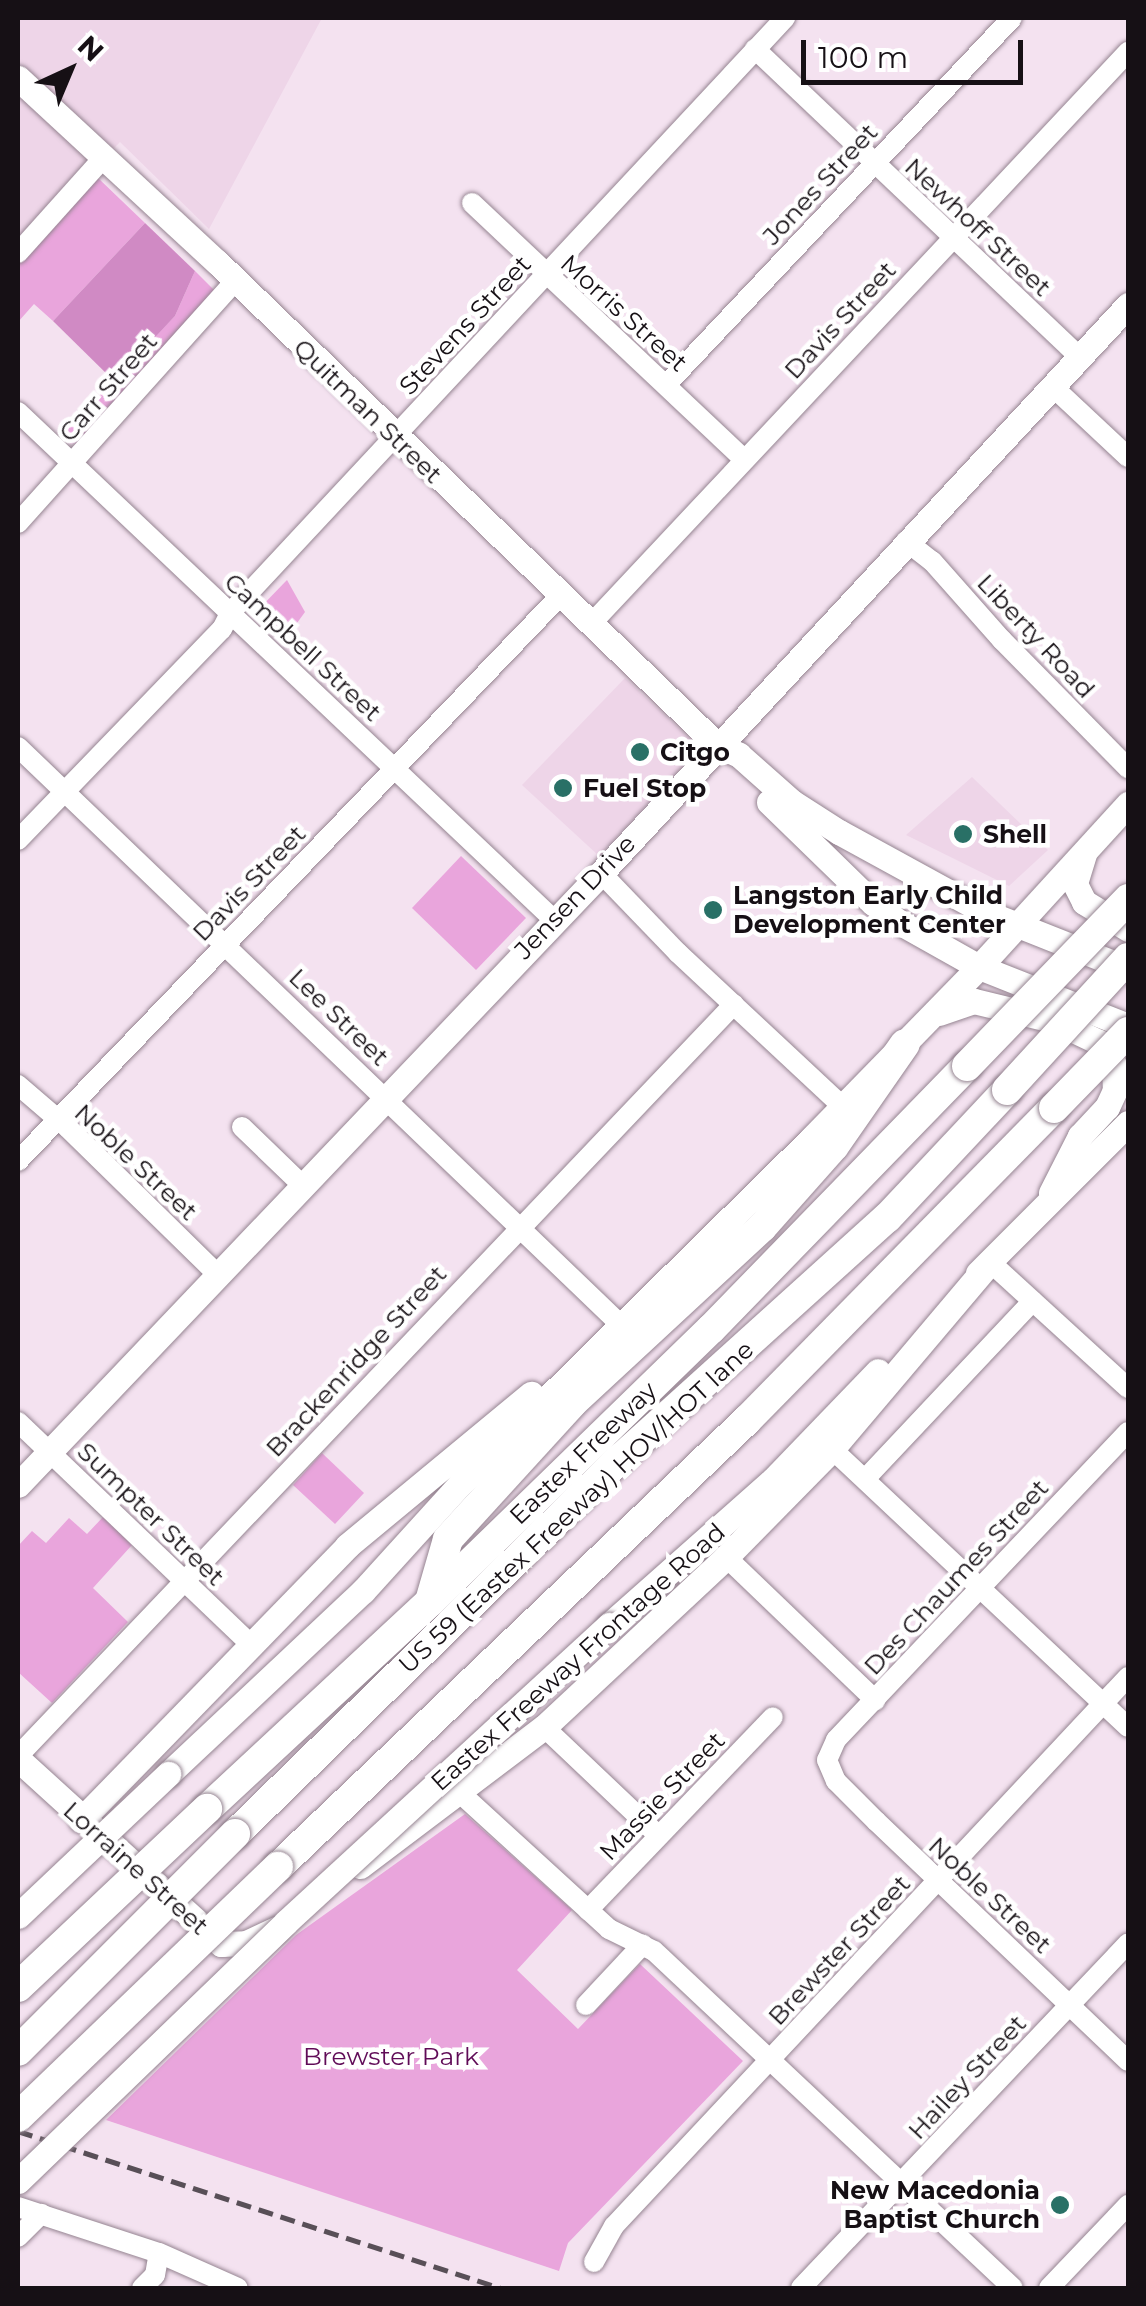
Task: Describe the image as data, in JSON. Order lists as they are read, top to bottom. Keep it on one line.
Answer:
{"streets":{"highway":["Eastex Freeway","US 59 (Eastex Freeway) HOV/HOT lane"],"main road":["Quitman Street","Jensen Drive","Eastex Freeway Frontage Road","Lorraine Street"],"street":["Jones Street","Newhoff Street","Morris Street","Davis Street","Stevens Street","Carr Street","Liberty Road","Campbell Street","Lee Street","Noble Street","Brackenridge Street","Sumpter Street","Des Chaumes Street","Massie Street","Brewster Street","Hailey Street"]},"crossings":[["Jones Street","Newhoff Street"],["Jones Street","Morris Street"],["Newhoff Street","Davis Street"],["Newhoff Street","Stevens Street"],["Newhoff Street","Jensen Drive"],["Morris Street","Davis Street"],["Morris Street","Stevens Street"],["Davis Street","Quitman Street"],["Davis Street","Campbell Street"],["Davis Street","Lee Street"],["Davis Street","Noble Street"],["Stevens Street","Quitman Street"],["Stevens Street","Campbell Street"],["Stevens Street","Lee Street"],["Carr Street","Quitman Street"],["Carr Street","Campbell Street"],["Quitman Street","Jensen Drive"],["Liberty Road","Jensen Drive"],["Campbell Street","Jensen Drive"],["Jensen Drive","Lee Street"],["Jensen Drive","Noble Street"],["Jensen Drive","Sumpter Street"],["Lee Street","Brackenridge Street"],["Noble Street","Des Chaumes Street"],["Noble Street","Brewster Street"],["Noble Street","Hailey Street"],["Brackenridge Street","Sumpter Street"],["Brackenridge Street","Lorraine Street"]],"parks":["Brewster Park"],"places":["Citgo","Fuel Stop","Shell","Langston Early Child Development Center","New Macedonia Baptist Church"],"scale_bar":"100 m","north":"top right"}
